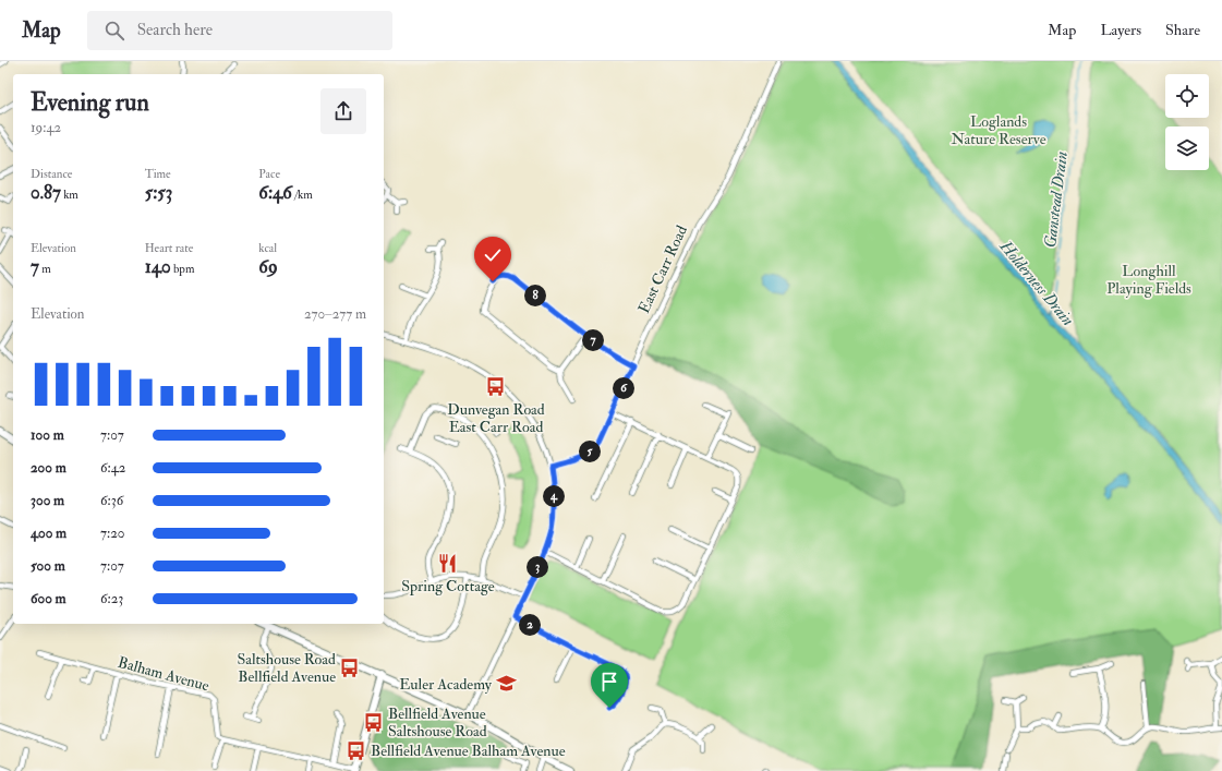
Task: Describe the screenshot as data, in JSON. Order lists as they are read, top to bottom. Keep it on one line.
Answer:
{"streets":{"street":["East Carr Road","Balham Avenue"]},"water":["Ganstead Drain","Holderness Drain"],"parks":["Loglands Nature Reserve","Longhill Playing Fields"],"places":{"bus stop":["Dunvegan Road East Carr Road","Saltshouse Road Bellfield Avenue","Bellfield Avenue Saltshouse Road","Bellfield Avenue Balham Avenue"],"restaurant":["Spring Cottage"],"school or university":["Euler Academy"]},"page":{"header":"Map","search":"Search here","nav":["Map","Layers","Share"],"heading":["Evening run","19:42"],"stats":[["Distance","0.87 km"],["Time","5:53"],["Pace","6:46 /km"],["Elevation","7 m"],["Heart rate","140 bpm"],["kcal","69"]],"pins":["8","7","6","5","4","3","2"],"chart":["Elevation","270–277 m"],"list":[{"name":"100 m","note":"7:07"},{"name":"200 m","note":"6:42"},{"name":"300 m","note":"6:36"},{"name":"400 m","note":"7:20"},{"name":"500 m","note":"7:07"},{"name":"600 m","note":"6:23"}]}}
